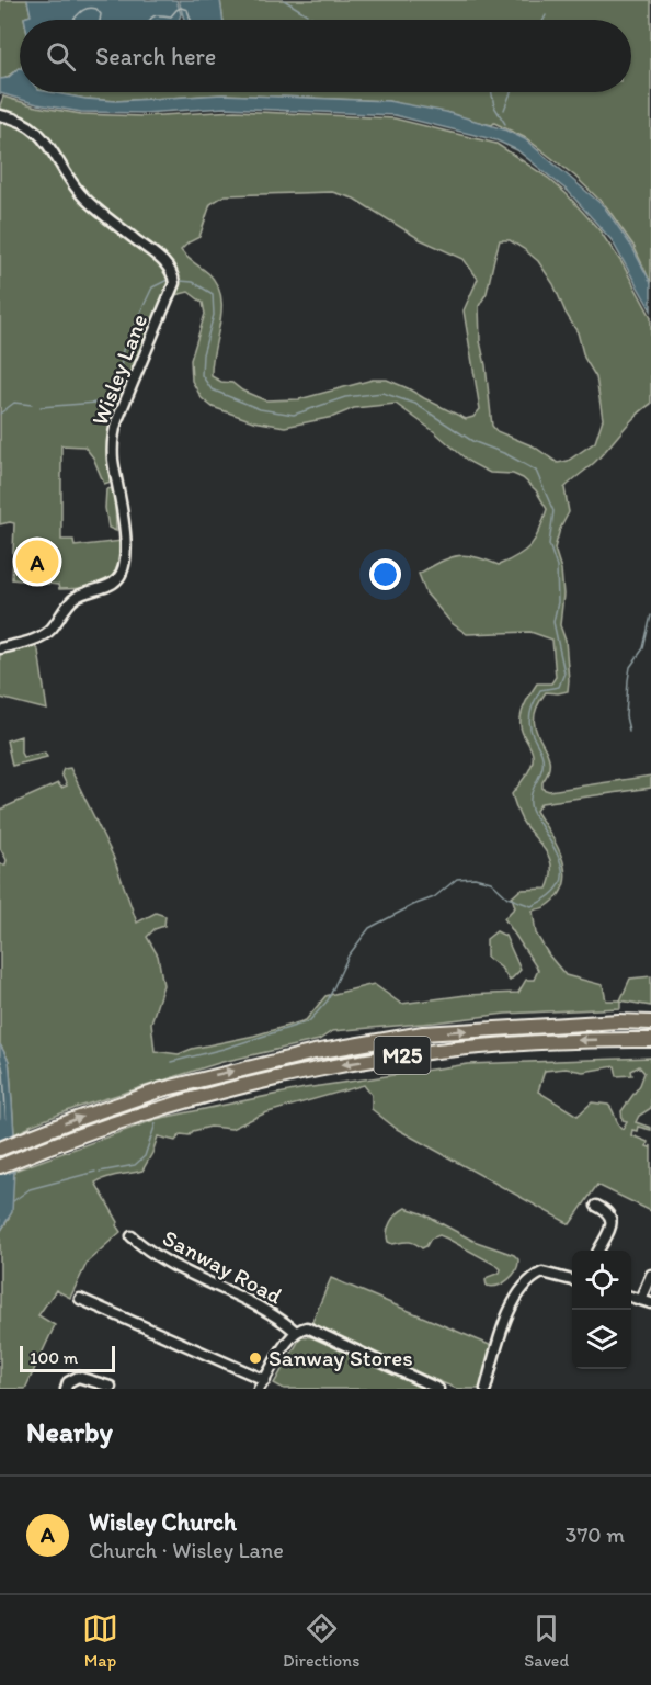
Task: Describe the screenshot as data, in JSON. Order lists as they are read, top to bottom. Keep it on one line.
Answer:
{"streets":{"highway":["M25"],"street":["Wisley Lane","Sanway Road"]},"places":["Sanway Stores"],"scale_bar":"100 m","page":{"search":"Search here","pins":"A","scale":"100 m","heading":"Nearby","list":[{"mark":"A","name":"Wisley Church","note":"Church · Wisley Lane","value":"370 m"}],"nav":["Map","Directions","Saved"]}}
